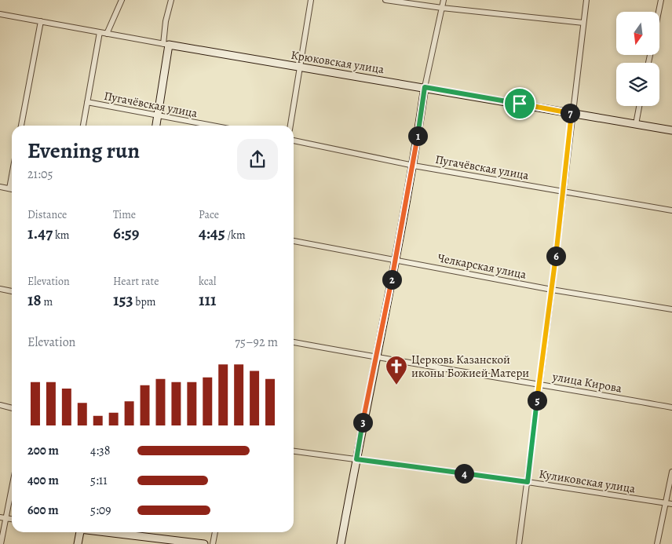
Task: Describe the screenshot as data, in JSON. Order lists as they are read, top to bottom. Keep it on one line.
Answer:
{"streets":{"street":["Крюковская улица","Пугачёвская улица","Челкарская улица","улица Кирова","Куликовская улица"]},"places":{"church":["Церковь Казанской иконы Божией Матери"]},"north":"bottom","page":{"pins":["7","1","6","2","5","3","4"],"heading":["Evening run","21:05"],"stats":[["Distance","1.47 km"],["Time","6:59"],["Pace","4:45 /km"],["Elevation","18 m"],["Heart rate","153 bpm"],["kcal","111"]],"chart":["Elevation","75–92 m"],"list":[{"name":"200 m","note":"4:38"},{"name":"400 m","note":"5:11"},{"name":"600 m","note":"5:09"}]}}
